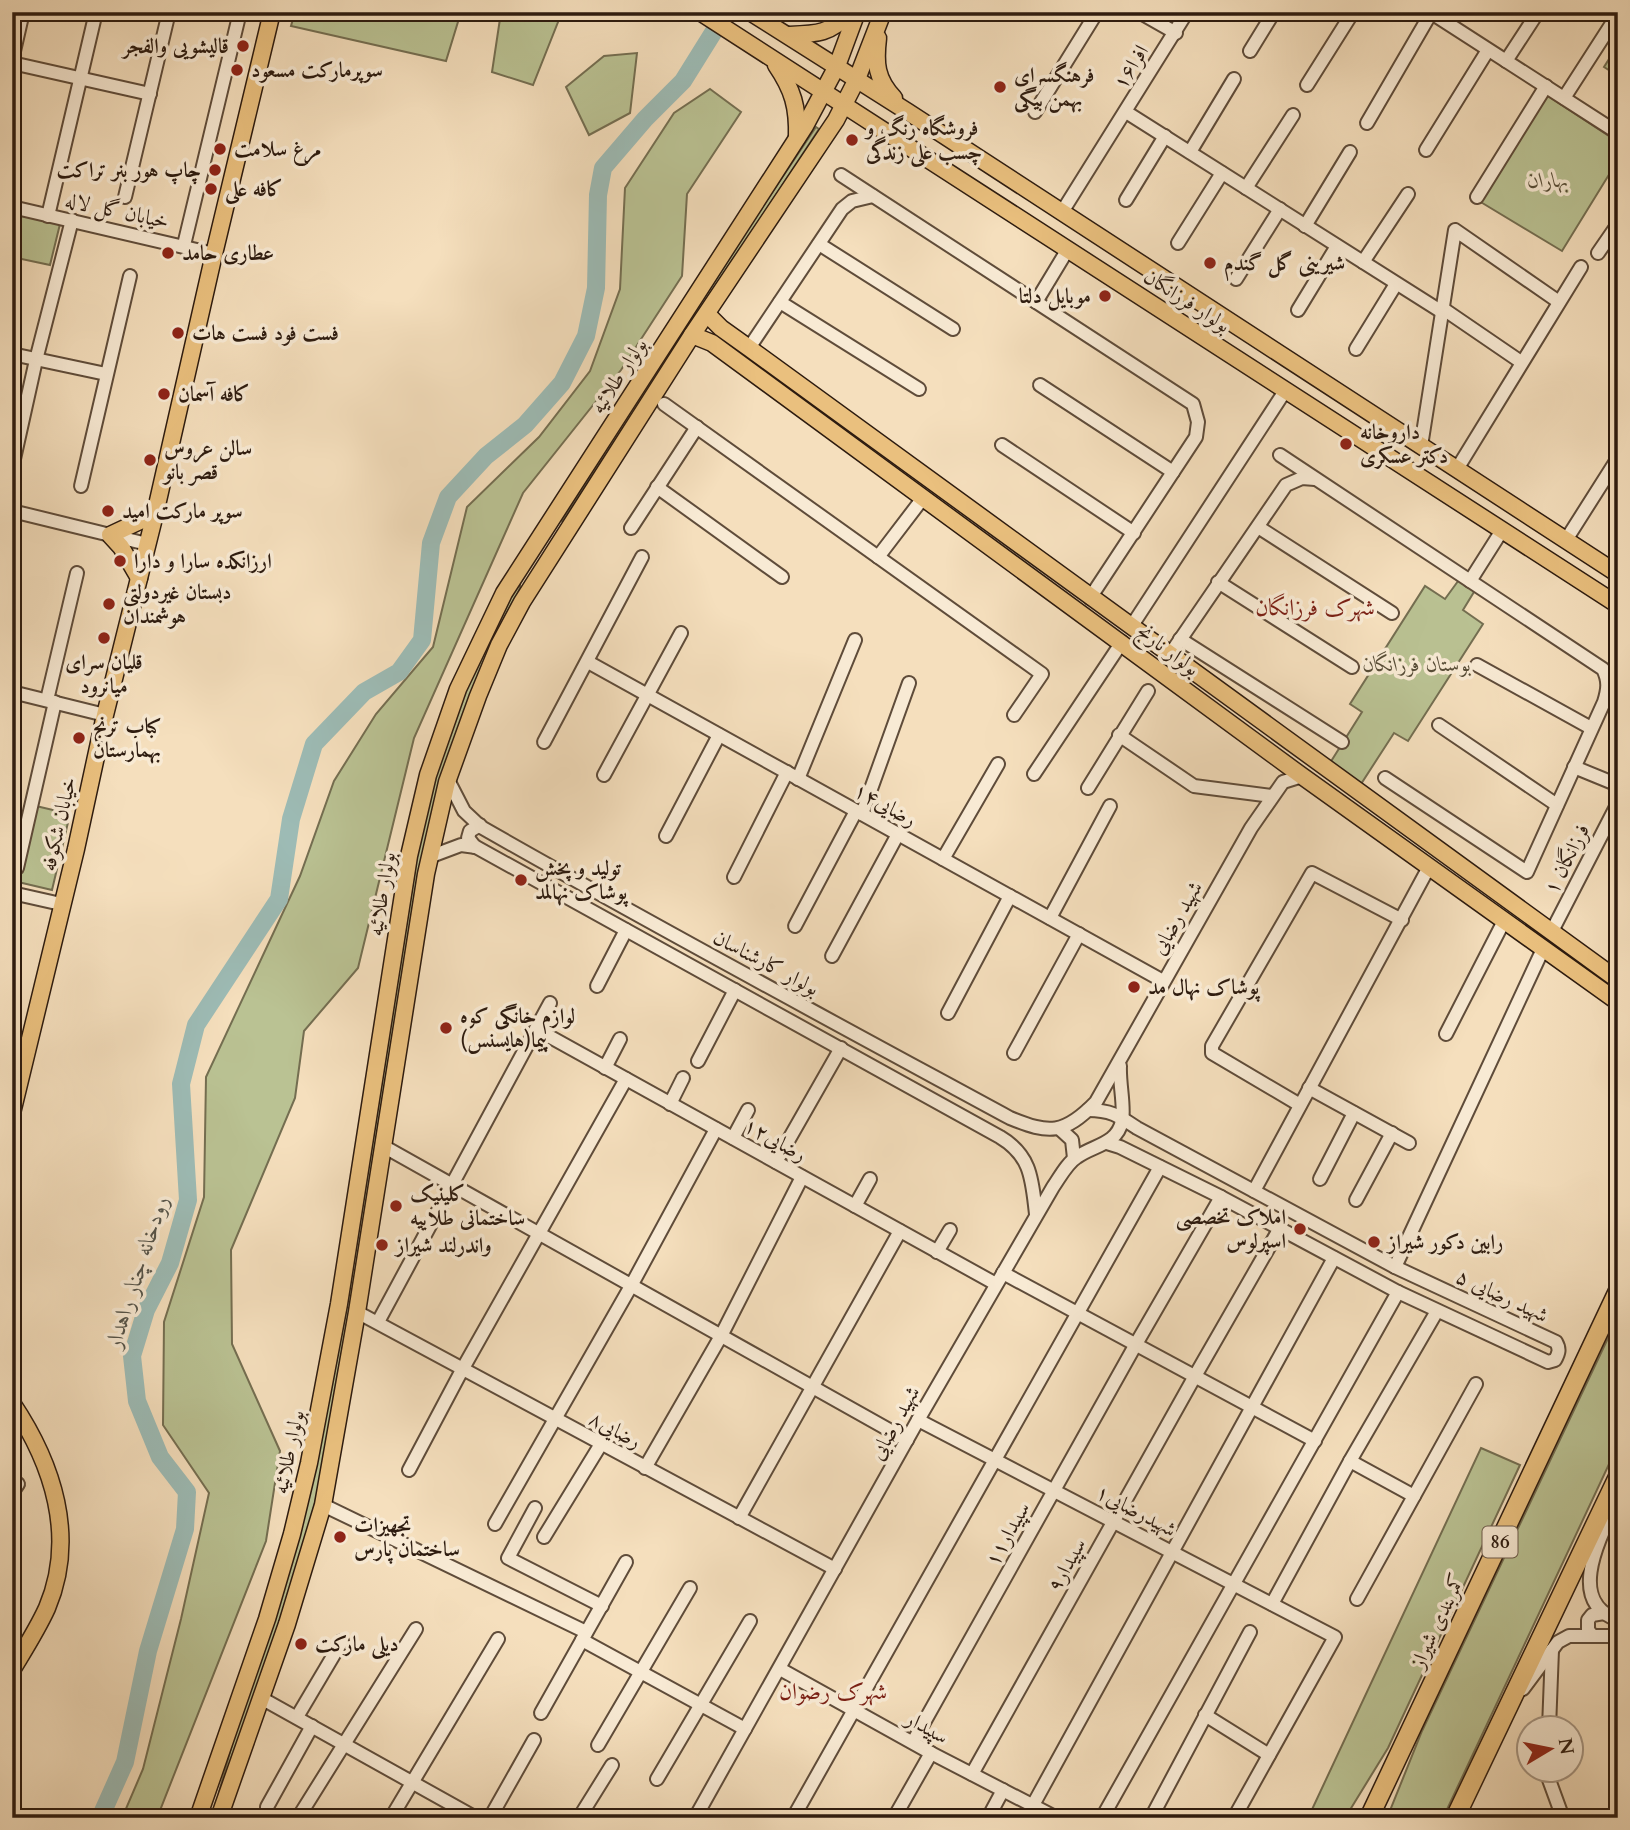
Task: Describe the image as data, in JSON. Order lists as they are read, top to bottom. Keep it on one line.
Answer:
{"streets":{"highway":["86","کمربندی شیراز"],"main road":["بولوار فرزانگان","بولوار طلائیه","بولوار نارنج","خیابان شکوفه"],"street":["۱۶افرا","خیابان گل لاله","رضایی۱۴","فرزانگان ۱","شهید رضایی","بولوار کارشناسان","رضایی۱۲","شهید رضایی ۵","رضایی۸","شهیدرضایی۱","سپیدار۱۱","سپیدار۹","سپیدار"]},"crossings":[["۱۶افرا","بولوار فرزانگان"],["خیابان گل لاله","خیابان شکوفه"],["بولوار فرزانگان","بولوار طلائیه"],["بولوار طلائیه","بولوار نارنج"],["بولوار طلائیه","بولوار کارشناسان"],["بولوار طلائیه","رضایی۸"],["بولوار نارنج","فرزانگان ۱"],["رضایی۱۴","شهید رضایی"],["شهید رضایی","بولوار کارشناسان"],["شهید رضایی","رضایی۱۲"],["شهید رضایی","شهید رضایی ۵"],["شهید رضایی","رضایی۸"],["شهید رضایی","شهیدرضایی۱"],["شهید رضایی","سپیدار"],["رضایی۱۲","سپیدار۱۱"],["رضایی۱۲","سپیدار۹"],["شهید رضایی ۵","سپیدار۱۱"],["شهید رضایی ۵","سپیدار۹"],["شهیدرضایی۱","سپیدار۱۱"],["شهیدرضایی۱","سپیدار۹"],["سپیدار۱۱","سپیدار"],["سپیدار۹","سپیدار"]],"districts":["شهرک فرزانگان","شهرک رضوان"],"water":["رودخانه چنار راهدار"],"parks":["بهاران","بوستان فرزانگان"],"places":["قالیشویی والفجر","سوپرمارکت مسعود","فرهنگسرای بهمن بیگی","فروشگاه رنگ و چسب علی زندگی","مرغ سلامت","چاپ هور بنر تراکت","کافه علی","عطاری حامد","شیرینی گل گندم","موبایل دلتا","فست فود فست هات","کافه آسمان","داروخانه دکتر عسکری","سالن عروس قصر بانو","سوپر مارکت امید","ارزانکده سارا و دارا","دبستان غیردولتی هوشمندان","قلیان سرای میانرود","کباب ترنج بهمارستان","تولید و پخش پوشاک نهالمد","پوشاک نهال مد","لوازم خانگی کوه پیما(هایسنس)","کلینیک ساختمانی طلاییه","املاک تخصصی اسپرلوس","رابین دکور شیراز","واندرلند شیراز","تجهیزات ساختمان پارس","دیلی مارکت"],"north":"right"}
